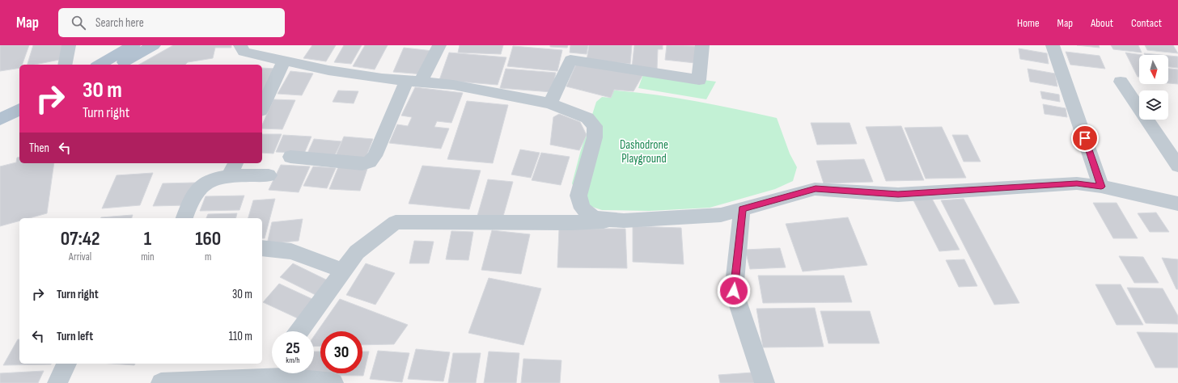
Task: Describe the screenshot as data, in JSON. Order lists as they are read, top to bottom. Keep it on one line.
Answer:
{"parks":["Dashodrone Playground"],"north":"bottom","page":{"header":"Map","search":"Search here","nav":["Home","Map","About","Contact"],"turn":["30 m","Turn right"],"then":"Then","eta":["07:42","Arrival","1","min","160","m"],"list":[{"name":"Turn right","value":"30 m"},{"name":"Turn left","value":"110 m"}],"speed":"25 km/h","limit":"30"}}
